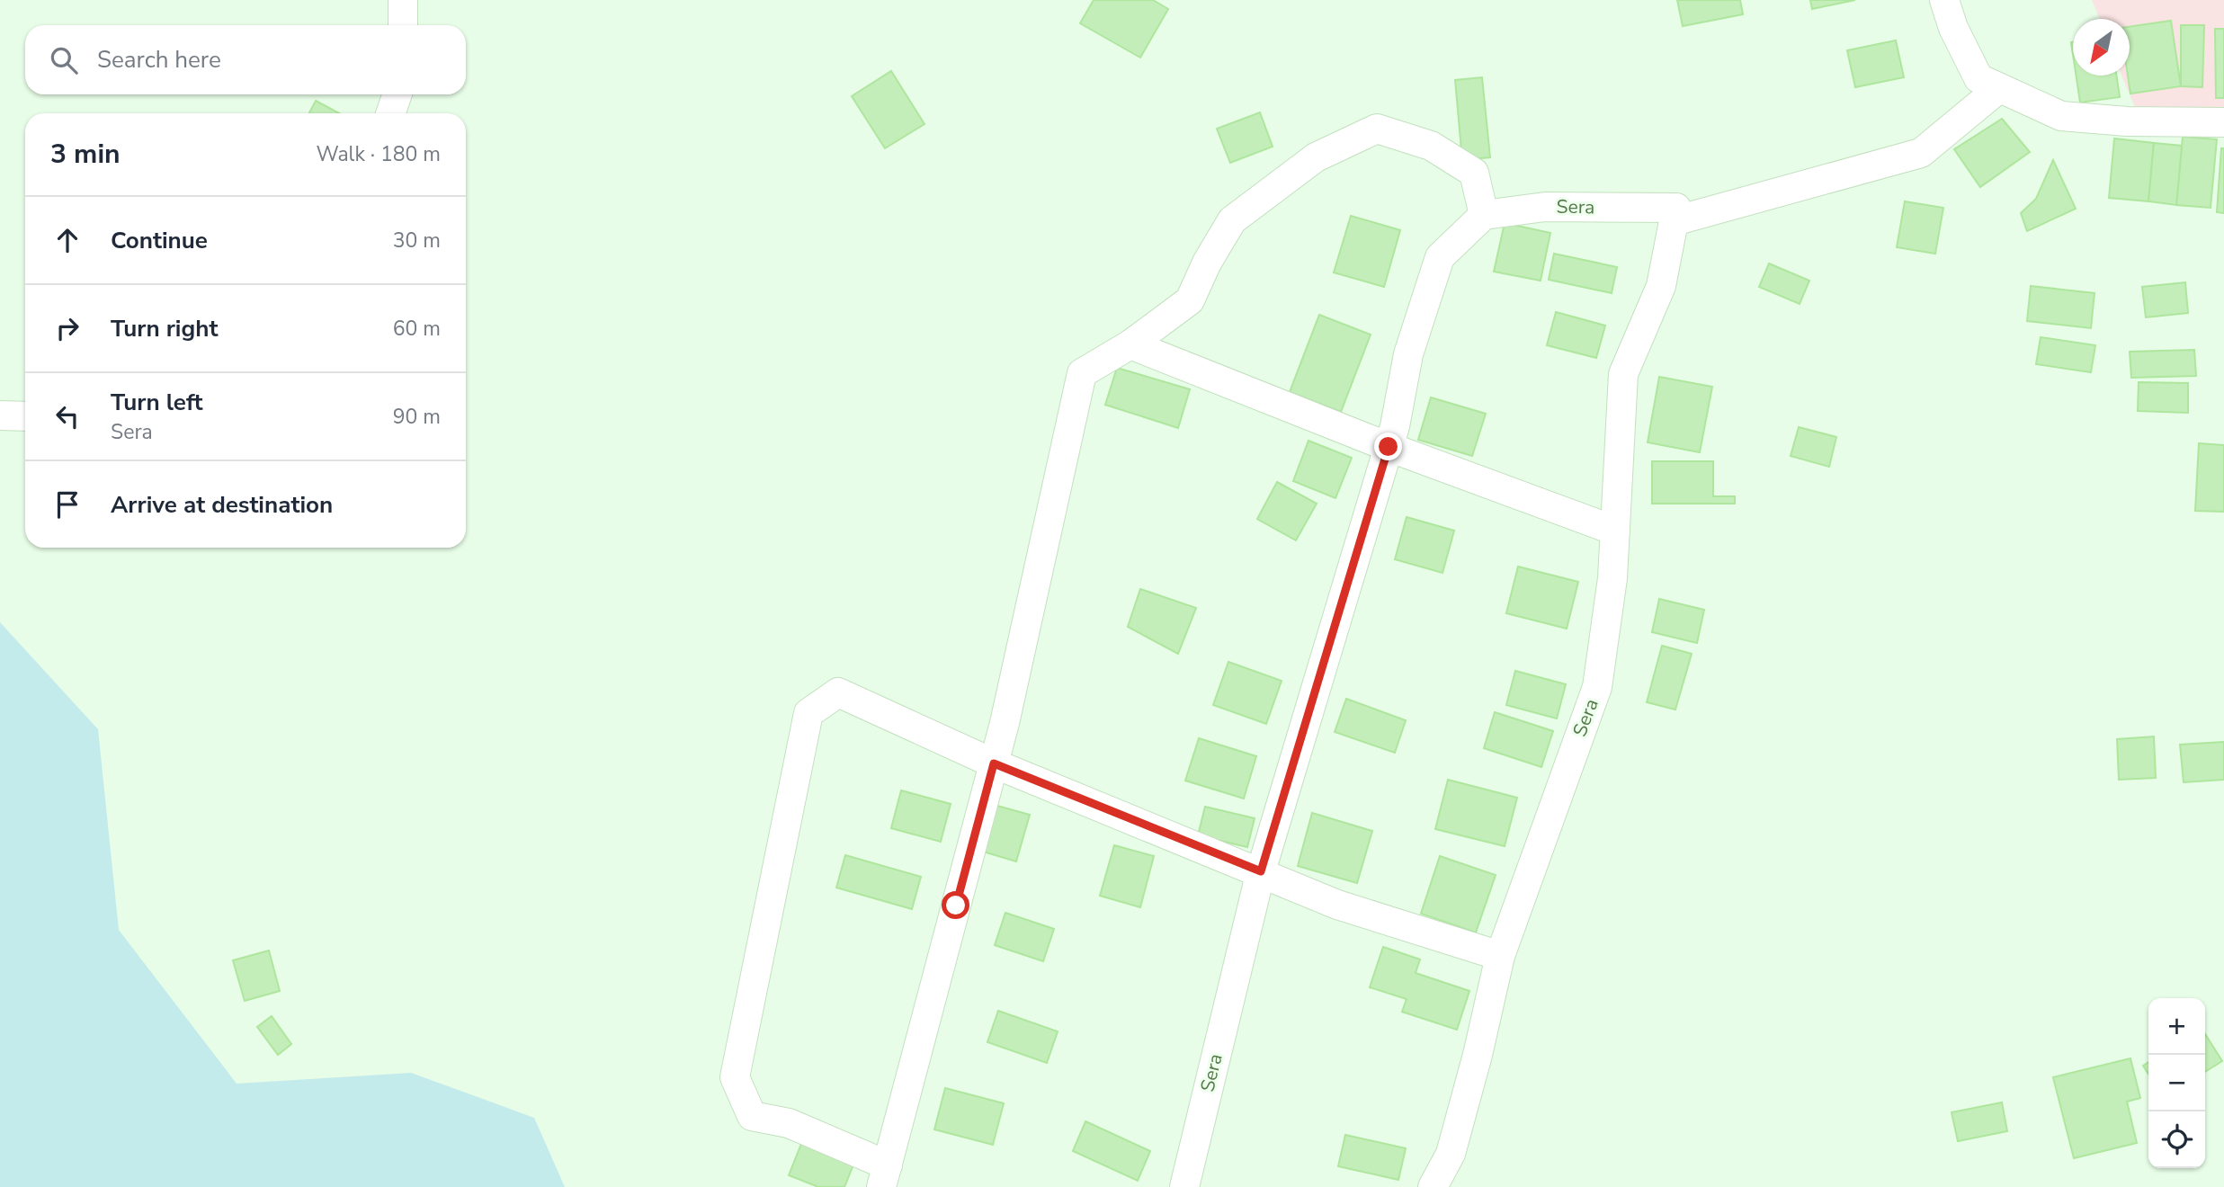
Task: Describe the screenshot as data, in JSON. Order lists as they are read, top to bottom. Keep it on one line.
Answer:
{"streets":{"street":["Sera"]},"north":"bottom left","page":{"search":"Search here","heading":["3 min","Walk · 180 m"],"list":[["Continue","30 m"],["Turn right","60 m"],["Turn left","Sera","90 m"],"Arrive at destination"],"map_buttons":["+","−"]}}
